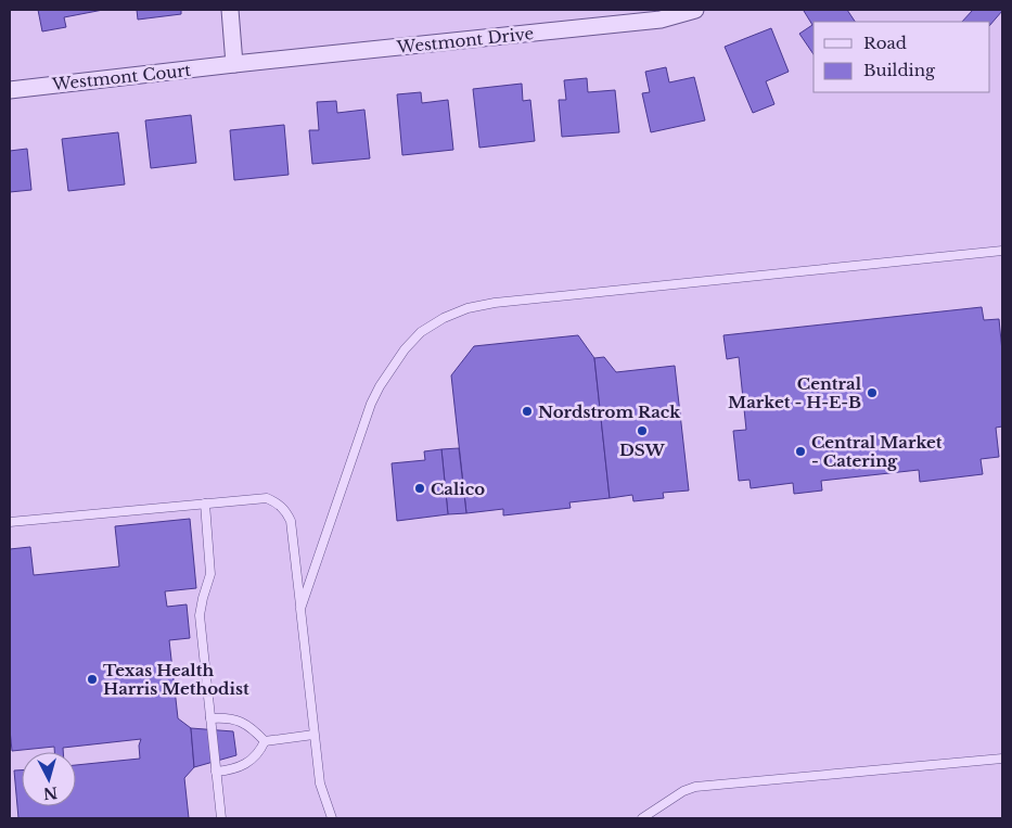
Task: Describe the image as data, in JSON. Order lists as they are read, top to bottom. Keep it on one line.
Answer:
{"streets":{"street":["Westmont Drive","Westmont Court"]},"crossings":[["Westmont Drive","Westmont Court"]],"places":["Central Market - H-E-B","Nordstrom Rack","DSW","Central Market - Catering","Calico","Texas Health Harris Methodist"],"legend":["Road","Building"],"north":"bottom"}
